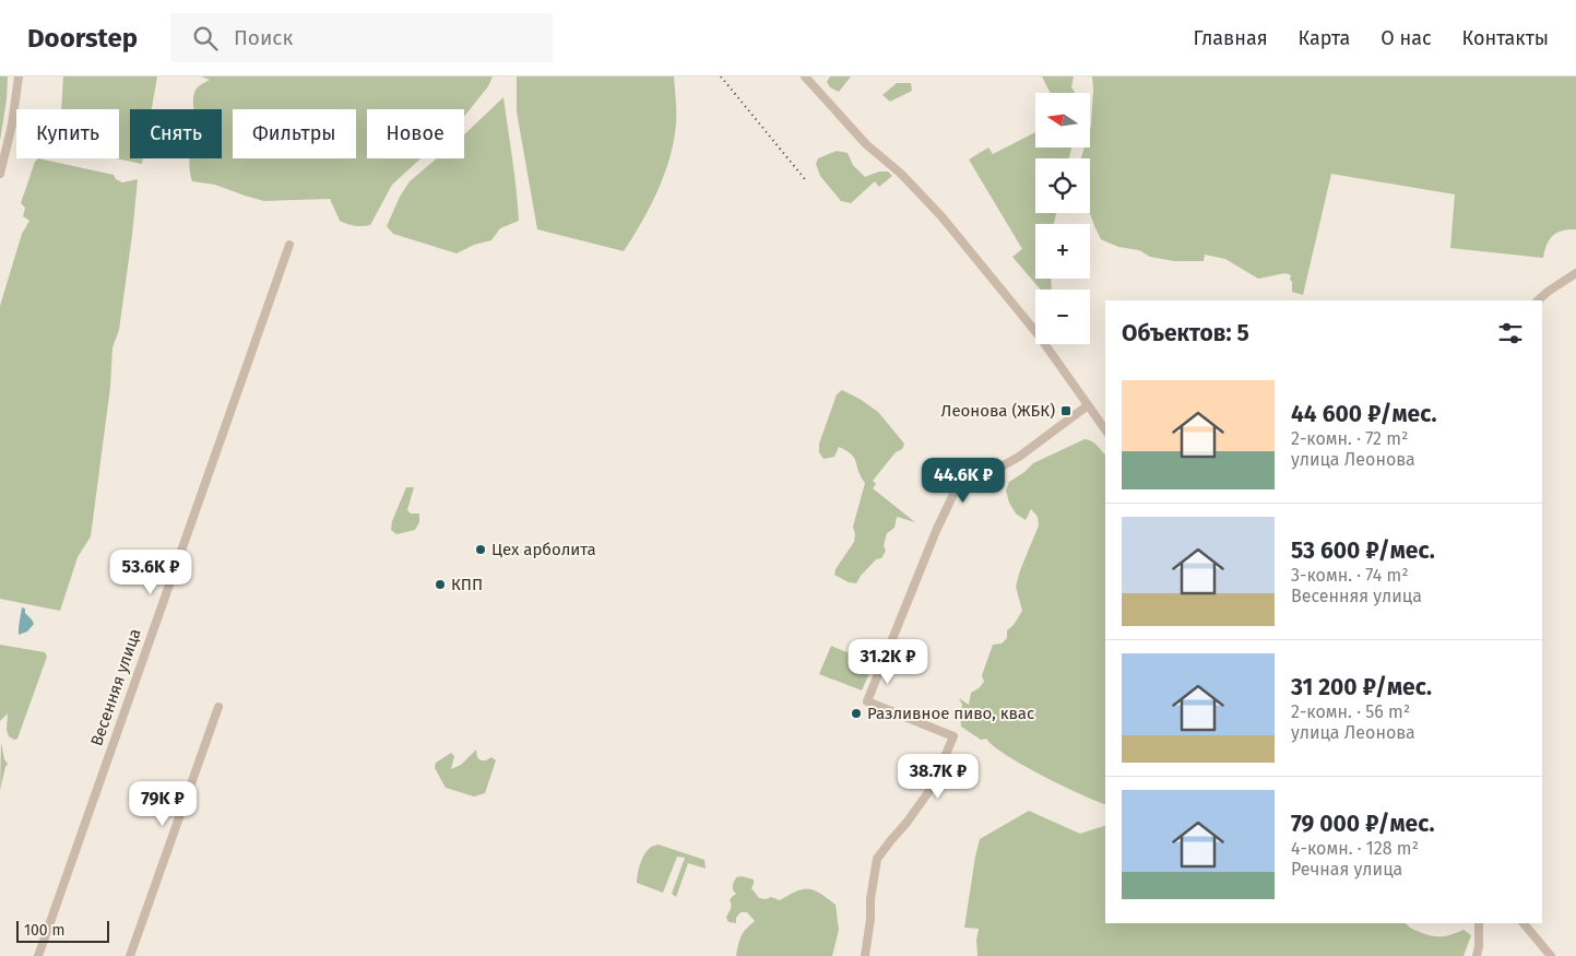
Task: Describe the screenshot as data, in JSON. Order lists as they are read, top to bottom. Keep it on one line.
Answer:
{"streets":{"street":["Весенняя улица"]},"places":{"transit":["Леонова (ЖБК)"],"other":["Цех арболита","КПП","Разливное пиво, квас"]},"scale_bar":"100 m","north":"left","page":{"header":"Doorstep","search":"Поиск","nav":["Главная","Карта","О нас","Контакты"],"map_buttons":["+","−"],"chip":["Купить","Снять","Фильтры","Новое"],"heading":"Объектов: 5","list":[{"name":"44 600 ₽/мес.","note":"2-комн. · 72 m² · улица Леонова"},{"name":"53 600 ₽/мес.","note":"3-комн. · 74 m² · Весенняя улица"},{"name":"31 200 ₽/мес.","note":"2-комн. · 56 m² · улица Леонова"},{"name":"79 000 ₽/мес.","note":"4-комн. · 128 m² · Речная улица"}],"price":["44.6K ₽","53.6K ₽","31.2K ₽","38.7K ₽","79K ₽"],"scale":"100 m"}}
